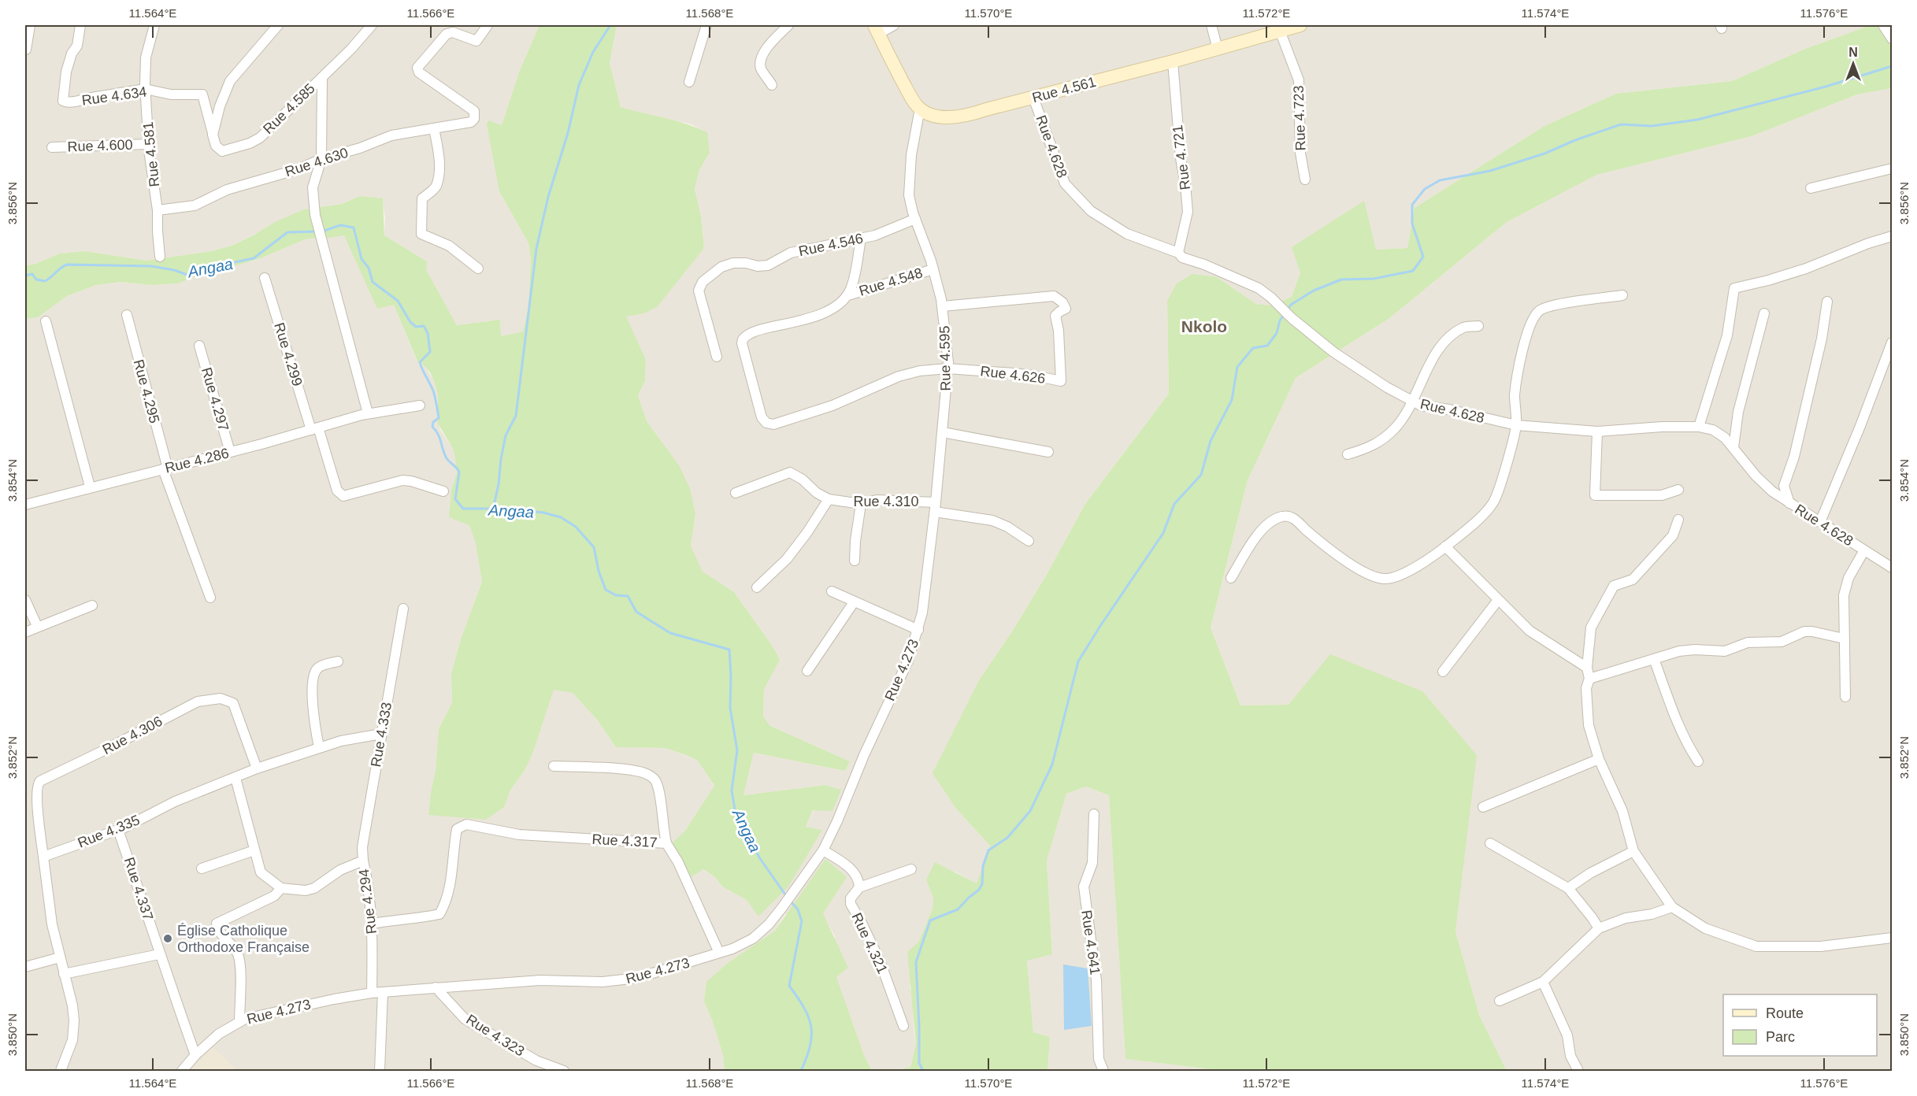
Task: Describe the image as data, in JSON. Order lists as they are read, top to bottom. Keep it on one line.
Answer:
{"streets":{"main road":["Rue 4.561"],"street":["Rue 4.634","Rue 4.585","Rue 4.723","Rue 4.600","Rue 4.628","Rue 4.581","Rue 4.721","Rue 4.630","Rue 4.546","Rue 4.548","Rue 4.299","Rue 4.595","Rue 4.626","Rue 4.295","Rue 4.297","Rue 4.286","Rue 4.310","Rue 4.273","Rue 4.333","Rue 4.306","Rue 4.335","Rue 4.317","Rue 4.337","Rue 4.294","Rue 4.641","Rue 4.321","Rue 4.323"]},"crossings":[["Rue 4.561","Rue 4.723"],["Rue 4.561","Rue 4.628"],["Rue 4.561","Rue 4.721"],["Rue 4.561","Rue 4.595"],["Rue 4.634","Rue 4.585"],["Rue 4.634","Rue 4.581"],["Rue 4.600","Rue 4.581"],["Rue 4.628","Rue 4.721"],["Rue 4.581","Rue 4.630"],["Rue 4.546","Rue 4.595"],["Rue 4.548","Rue 4.595"],["Rue 4.548","Rue 4.626"],["Rue 4.299","Rue 4.286"],["Rue 4.595","Rue 4.626"],["Rue 4.595","Rue 4.310"],["Rue 4.595","Rue 4.273"],["Rue 4.295","Rue 4.286"],["Rue 4.297","Rue 4.286"],["Rue 4.273","Rue 4.317"],["Rue 4.273","Rue 4.337"],["Rue 4.273","Rue 4.294"],["Rue 4.273","Rue 4.323"],["Rue 4.333","Rue 4.335"],["Rue 4.333","Rue 4.294"],["Rue 4.306","Rue 4.335"],["Rue 4.335","Rue 4.337"],["Rue 4.317","Rue 4.294"]],"districts":["Nkolo"],"water":["Angaa"],"places":["Église Catholique Orthodoxe Française"],"legend":["Route","Parc"],"north":"top","coordinates":["11.564°E","11.566°E","11.568°E","11.570°E","11.572°E","11.574°E","11.576°E","3.856°N","3.854°N","3.852°N","3.850°N"]}
